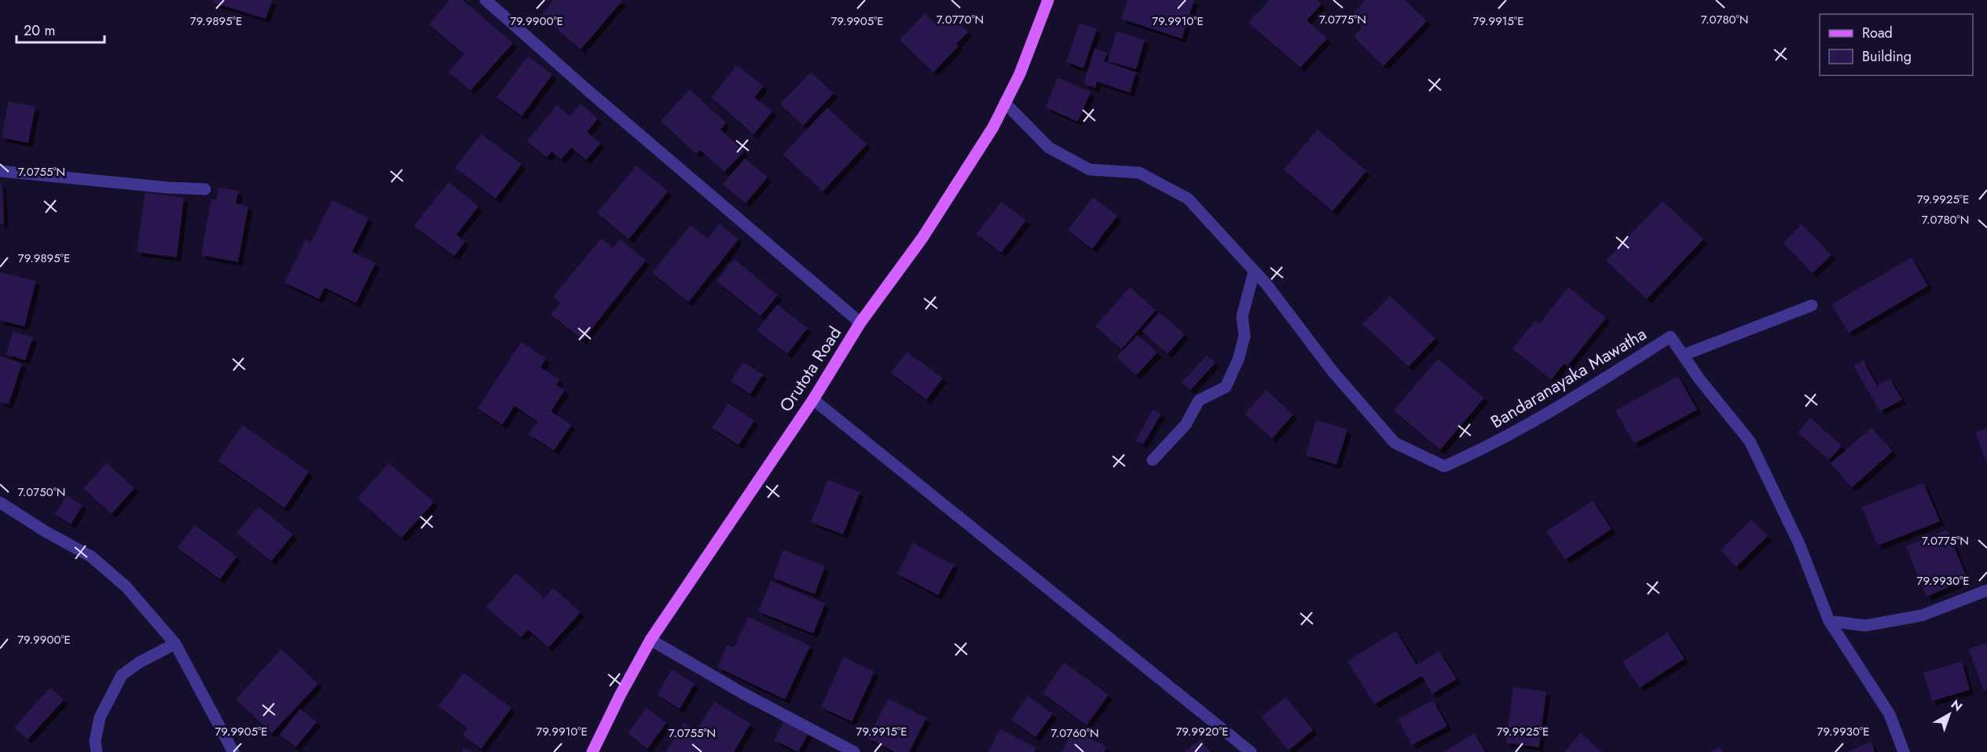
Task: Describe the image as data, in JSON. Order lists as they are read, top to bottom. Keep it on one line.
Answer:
{"streets":{"main road":["Orutota Road"],"street":["Bandaranayaka Mawatha"]},"crossings":[["Orutota Road","Bandaranayaka Mawatha"]],"legend":["Road","Building"],"scale_bar":"20 m","north":"top right","coordinates":["7.0770°N","7.0775°N","7.0780°N","79.9895°E","79.9900°E","79.9905°E","79.9910°E","79.9915°E","7.0755°N","79.9925°E","7.0750°N","79.9930°E","79.9920°E","7.0760°N"]}
